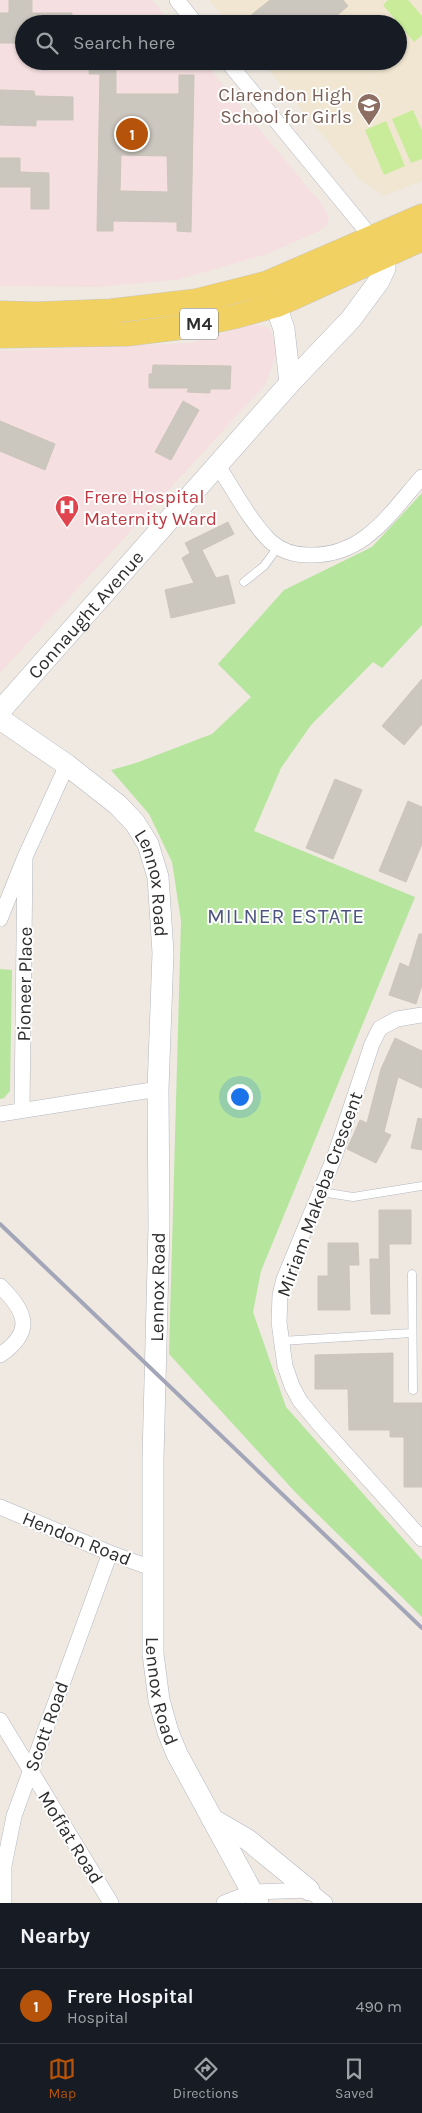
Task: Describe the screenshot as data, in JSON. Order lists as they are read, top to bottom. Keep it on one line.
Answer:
{"streets":{"main road":["M4"],"street":["Connaught Avenue","Lennox Road","Pioneer Place","Miriam Makeba Crescent","Hendon Road","Scott Road","Moffat Road"]},"crossings":[["M4","Connaught Avenue"],["Lennox Road","Pioneer Place"],["Lennox Road","Hendon Road"],["Hendon Road","Scott Road"],["Scott Road","Moffat Road"]],"districts":["MILNER ESTATE"],"places":{"school or university":["Clarendon High School for Girls"],"hospital":["Frere Hospital Maternity Ward"]},"page":{"search":"Search here","pins":"1","heading":"Nearby","list":[{"mark":"1","name":"Frere Hospital","note":"Hospital","value":"490 m"}],"nav":["Map","Directions","Saved"]}}
